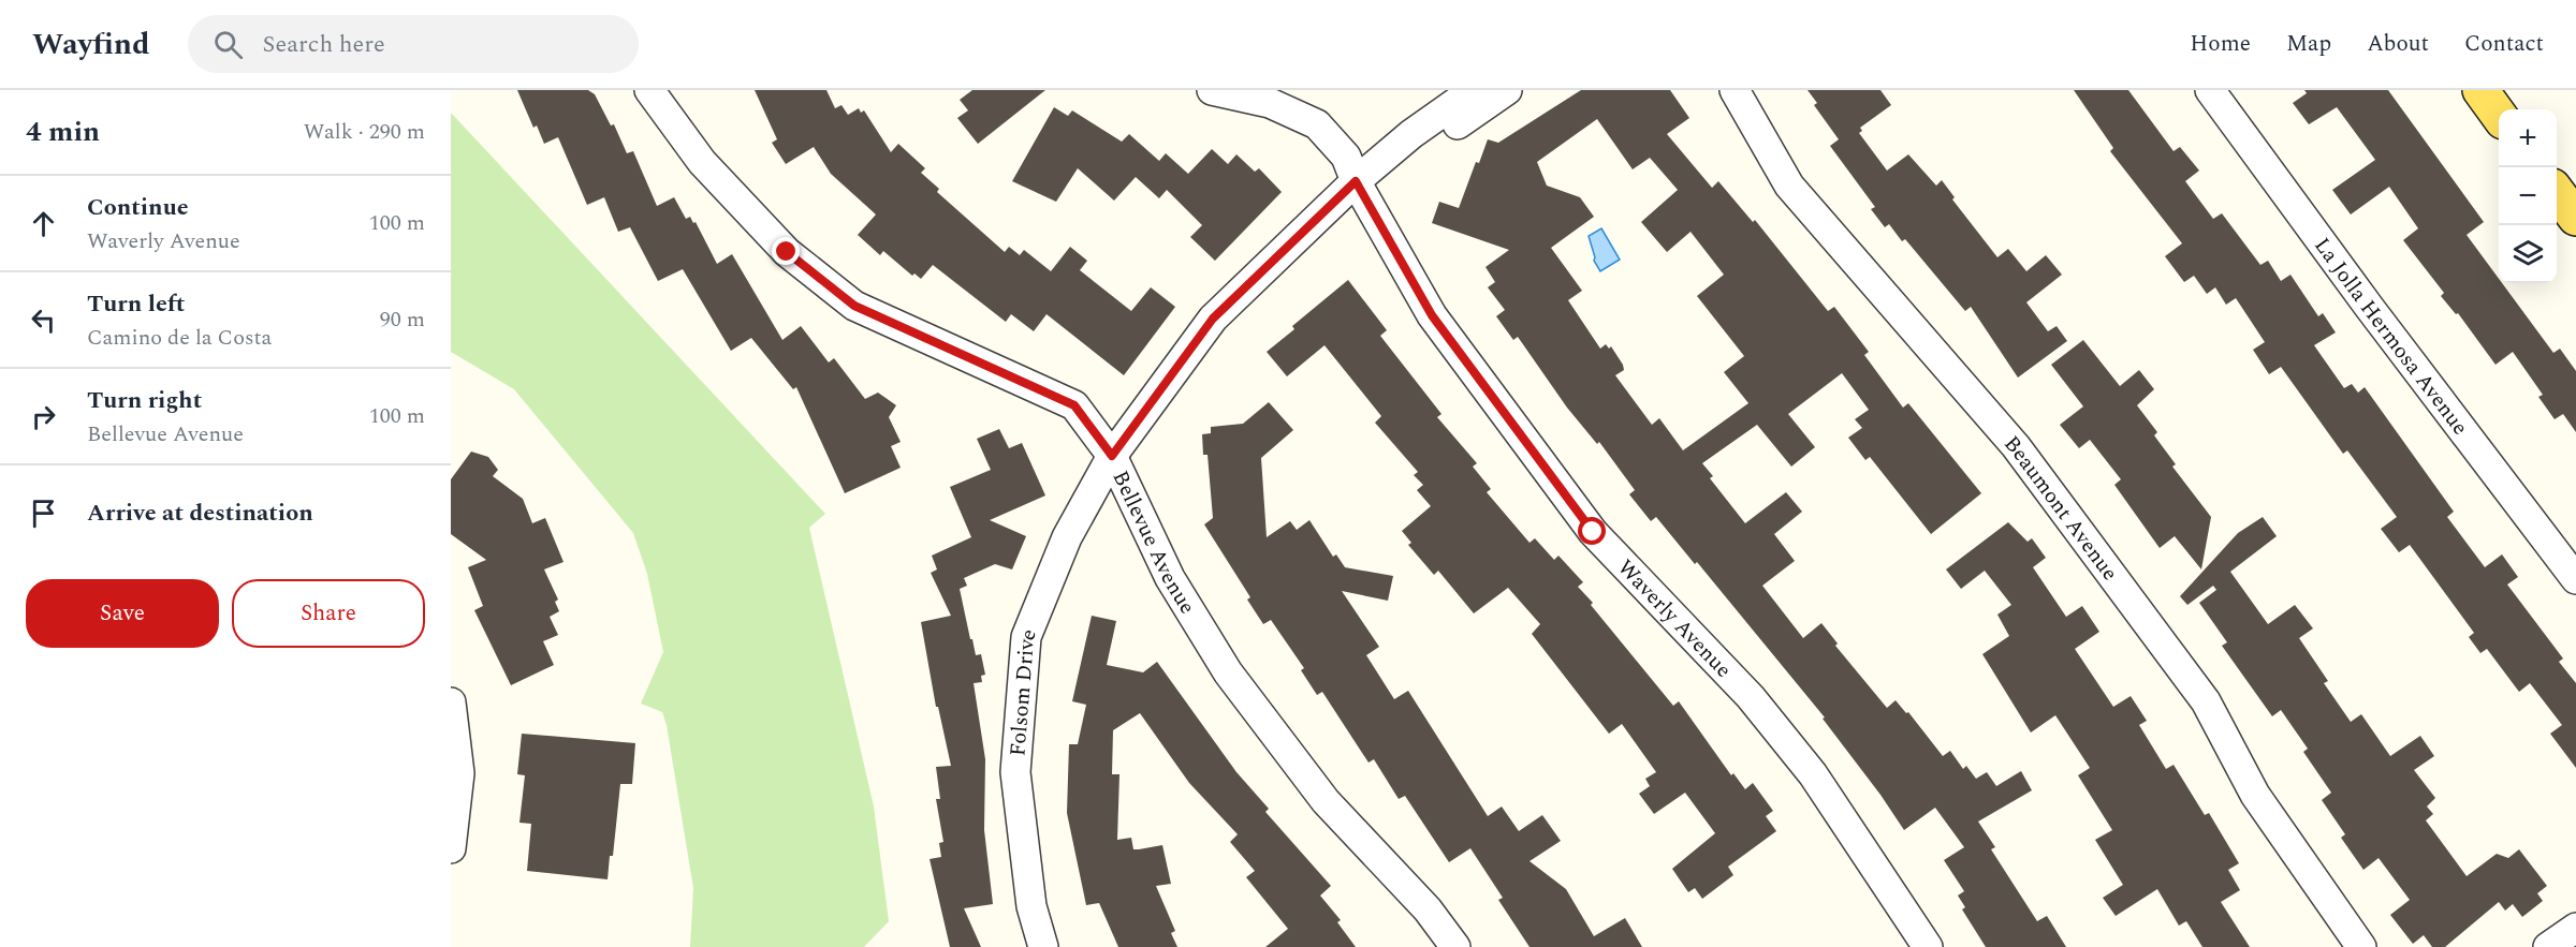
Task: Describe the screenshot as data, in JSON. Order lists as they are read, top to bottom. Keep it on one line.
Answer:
{"streets":{"street":["La Jolla Hermosa Avenue","Beaumont Avenue","Bellevue Avenue","Waverly Avenue","Folsom Drive"]},"crossings":[["Bellevue Avenue","Folsom Drive"],["Waverly Avenue","Folsom Drive"]],"page":{"header":"Wayfind","search":"Search here","nav":["Home","Map","About","Contact"],"heading":["4 min","Walk · 290 m"],"map_buttons":["+","−"],"list":[["Continue","Waverly Avenue","100 m"],["Turn left","Camino de la Costa","90 m"],["Turn right","Bellevue Avenue","100 m"],"Arrive at destination"],"buttons":["Save","Share"]}}
